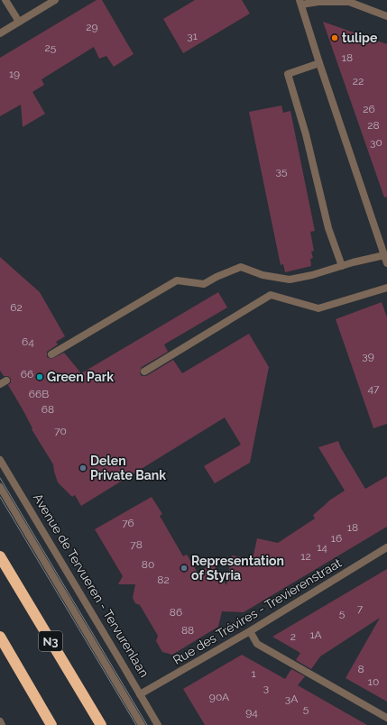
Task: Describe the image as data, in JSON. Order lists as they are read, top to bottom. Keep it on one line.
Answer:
{"streets":{"highway":["N3"],"street":["Avenue de Tervueren - Tervurenlaan","Rue des Trévires - Trevierenstraat"]},"crossings":[["Avenue de Tervueren - Tervurenlaan","Rue des Trévires - Trevierenstraat"]],"places":["tulipe","Green Park","Delen Private Bank","Representation of Styria"],"house_numbers":["29","31","25","18","19","22","26","28","30","35","62","64","39","66","47","66B","68","70","76","18","16","78","14","12","80","82","7","86","5","88","1A","2","8","1","10","3","90A","3A","5","94"]}
